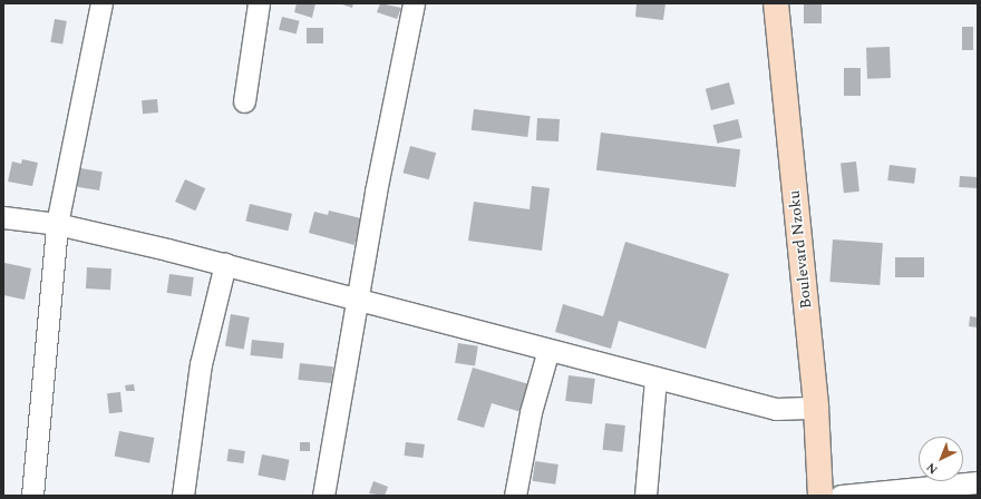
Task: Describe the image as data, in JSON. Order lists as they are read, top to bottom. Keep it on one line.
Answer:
{"streets":{"street":["Boulevard Nzoku"]},"north":"bottom left"}
